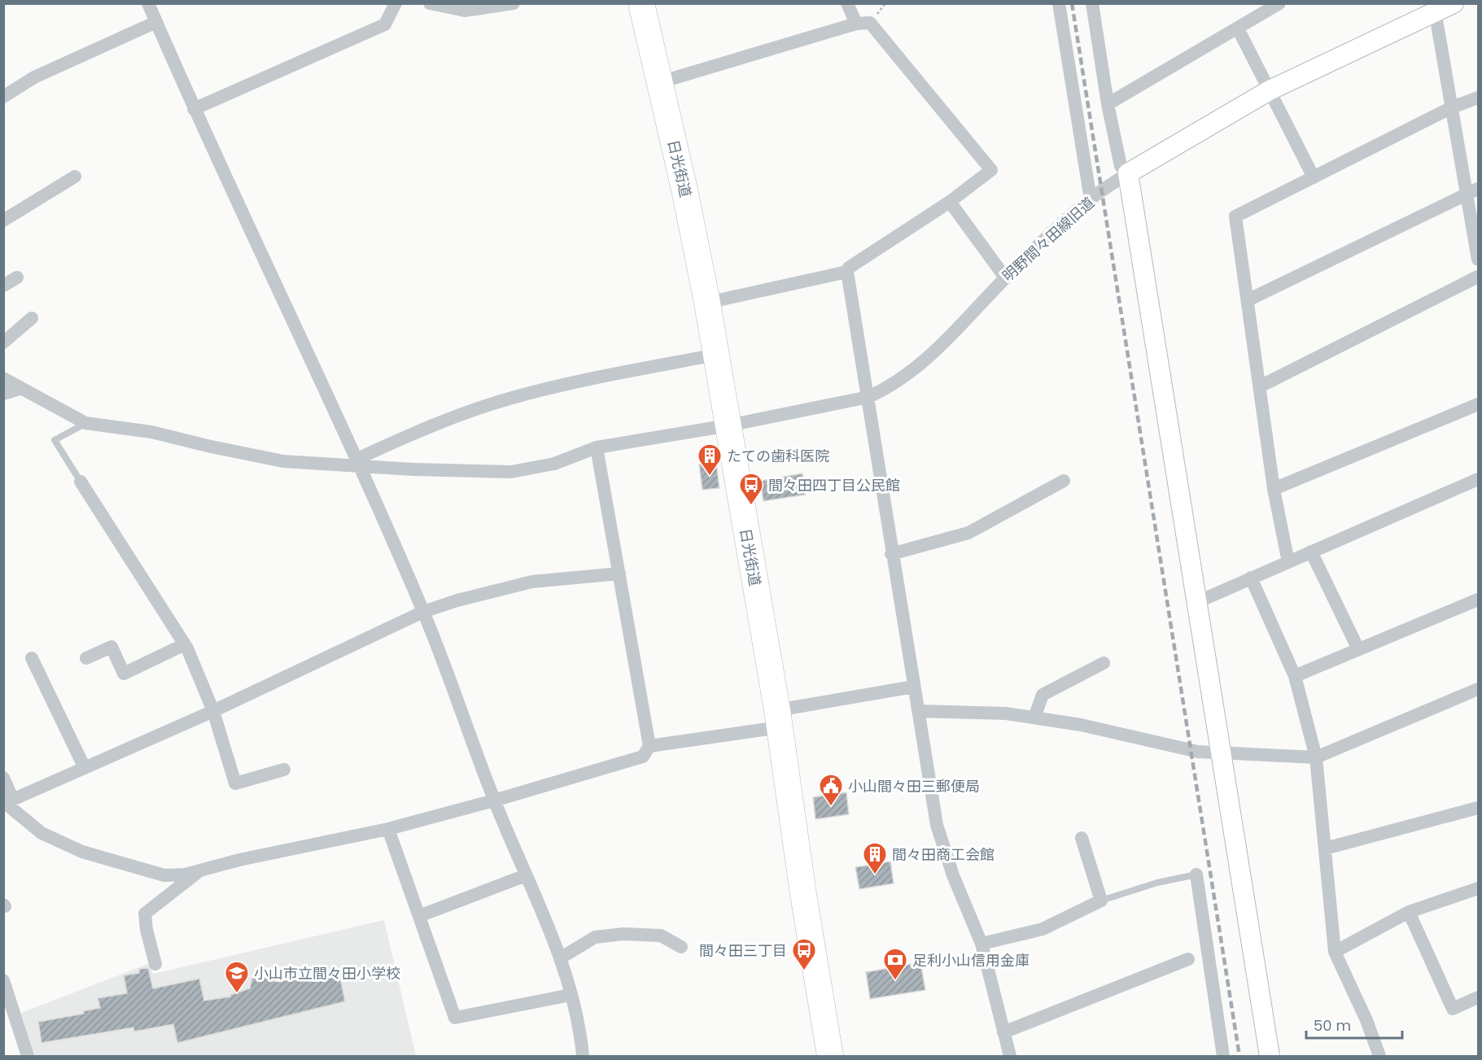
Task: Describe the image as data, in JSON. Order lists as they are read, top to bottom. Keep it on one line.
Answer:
{"streets":{"highway":["日光街道"],"street":["明野間々田線旧道"]},"crossings":[["日光街道","明野間々田線旧道"]],"places":{"building":["たての歯科医院","間々田商工会館"],"bus stop":["間々田四丁目公民館","間々田三丁目"],"public building":["小山間々田三郵便局"],"bank":["足利小山信用金庫"],"school or university":["小山市立間々田小学校"]},"scale_bar":"50 m"}
